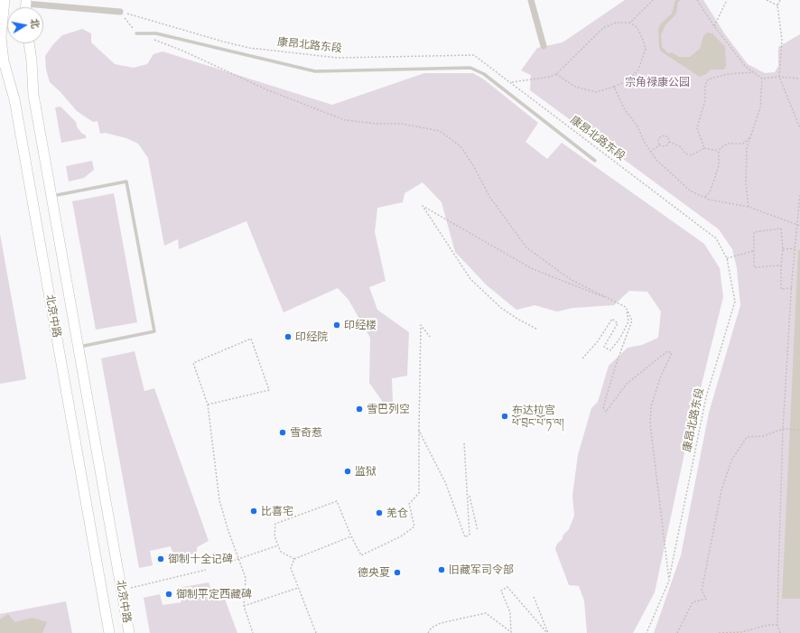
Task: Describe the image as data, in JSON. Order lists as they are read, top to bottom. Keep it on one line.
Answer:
{"streets":{"main road":["北京中路"],"path":["康昂北路东段"]},"parks":["宗角禄康公园"],"places":["印经楼","印经院","雪巴列空","布达拉宫 ཕོ་བྲང་པོ་ཏ་ལ།","雪奇惹","监狱","比喜宅","羌仓","御制十全记碑","旧藏军司令部","德央夏","御制平定西藏碑"],"north":"right"}
